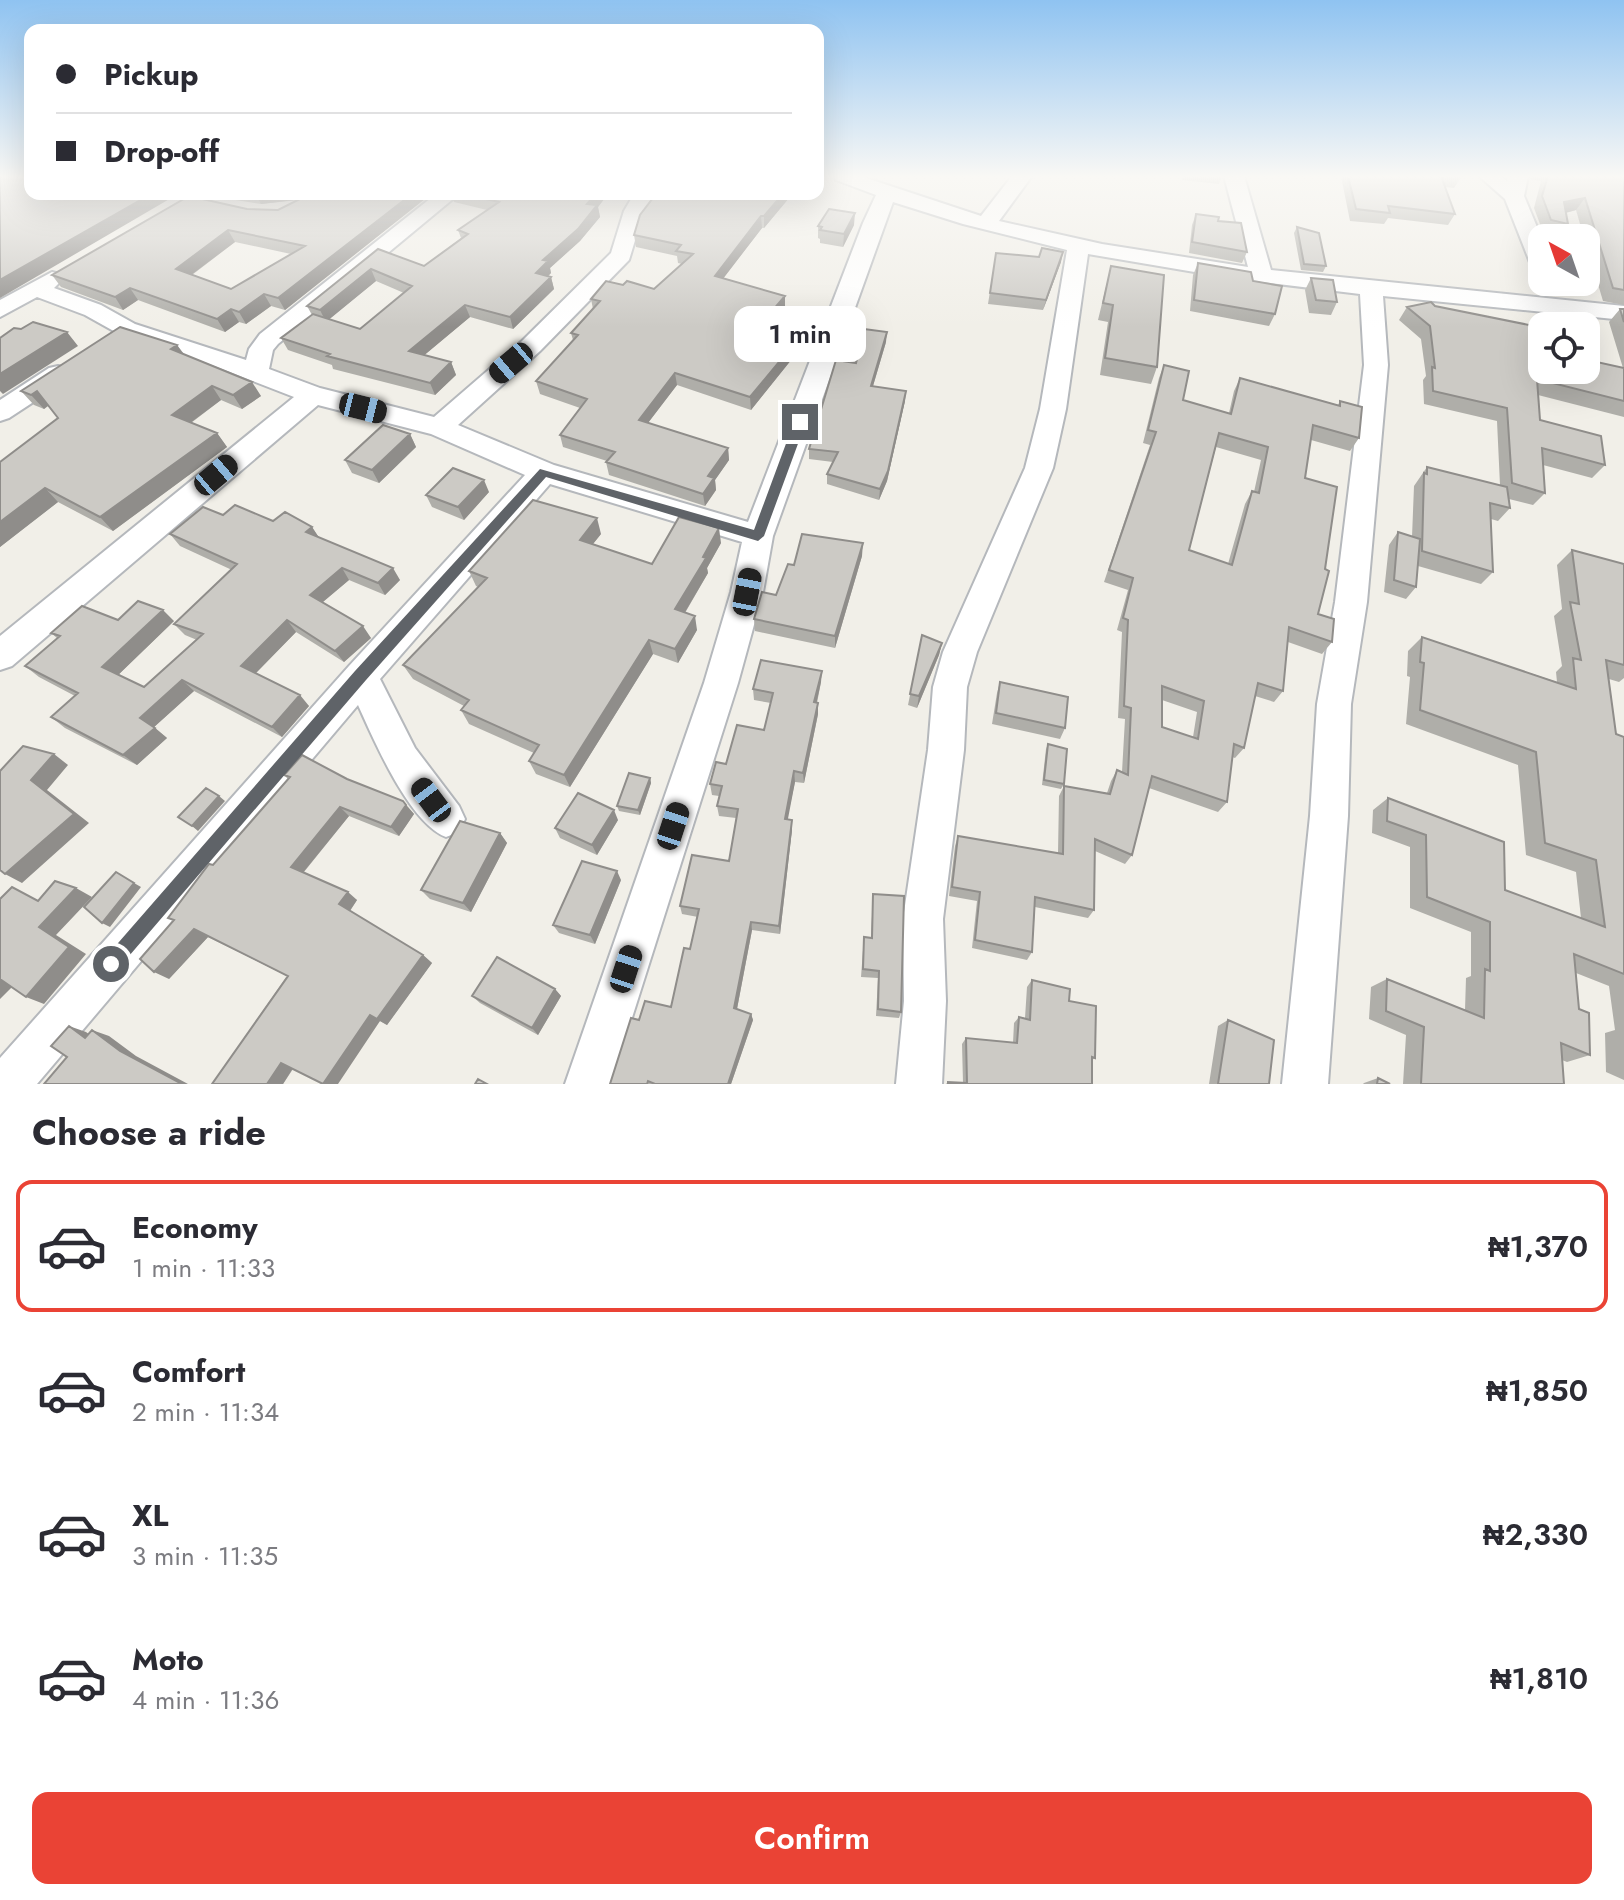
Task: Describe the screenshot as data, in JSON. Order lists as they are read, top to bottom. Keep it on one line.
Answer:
{"north":"top left","page":{"banner":["Pickup","Drop-off"],"bubble":"1 min","heading":"Choose a ride","list":[{"name":"Economy","note":"1 min · 11:33","value":"₦1,370"},{"name":"Comfort","note":"2 min · 11:34","value":"₦1,850"},{"name":"XL","note":"3 min · 11:35","value":"₦2,330"},{"name":"Moto","note":"4 min · 11:36","value":"₦1,810"}],"buttons":"Confirm"}}
